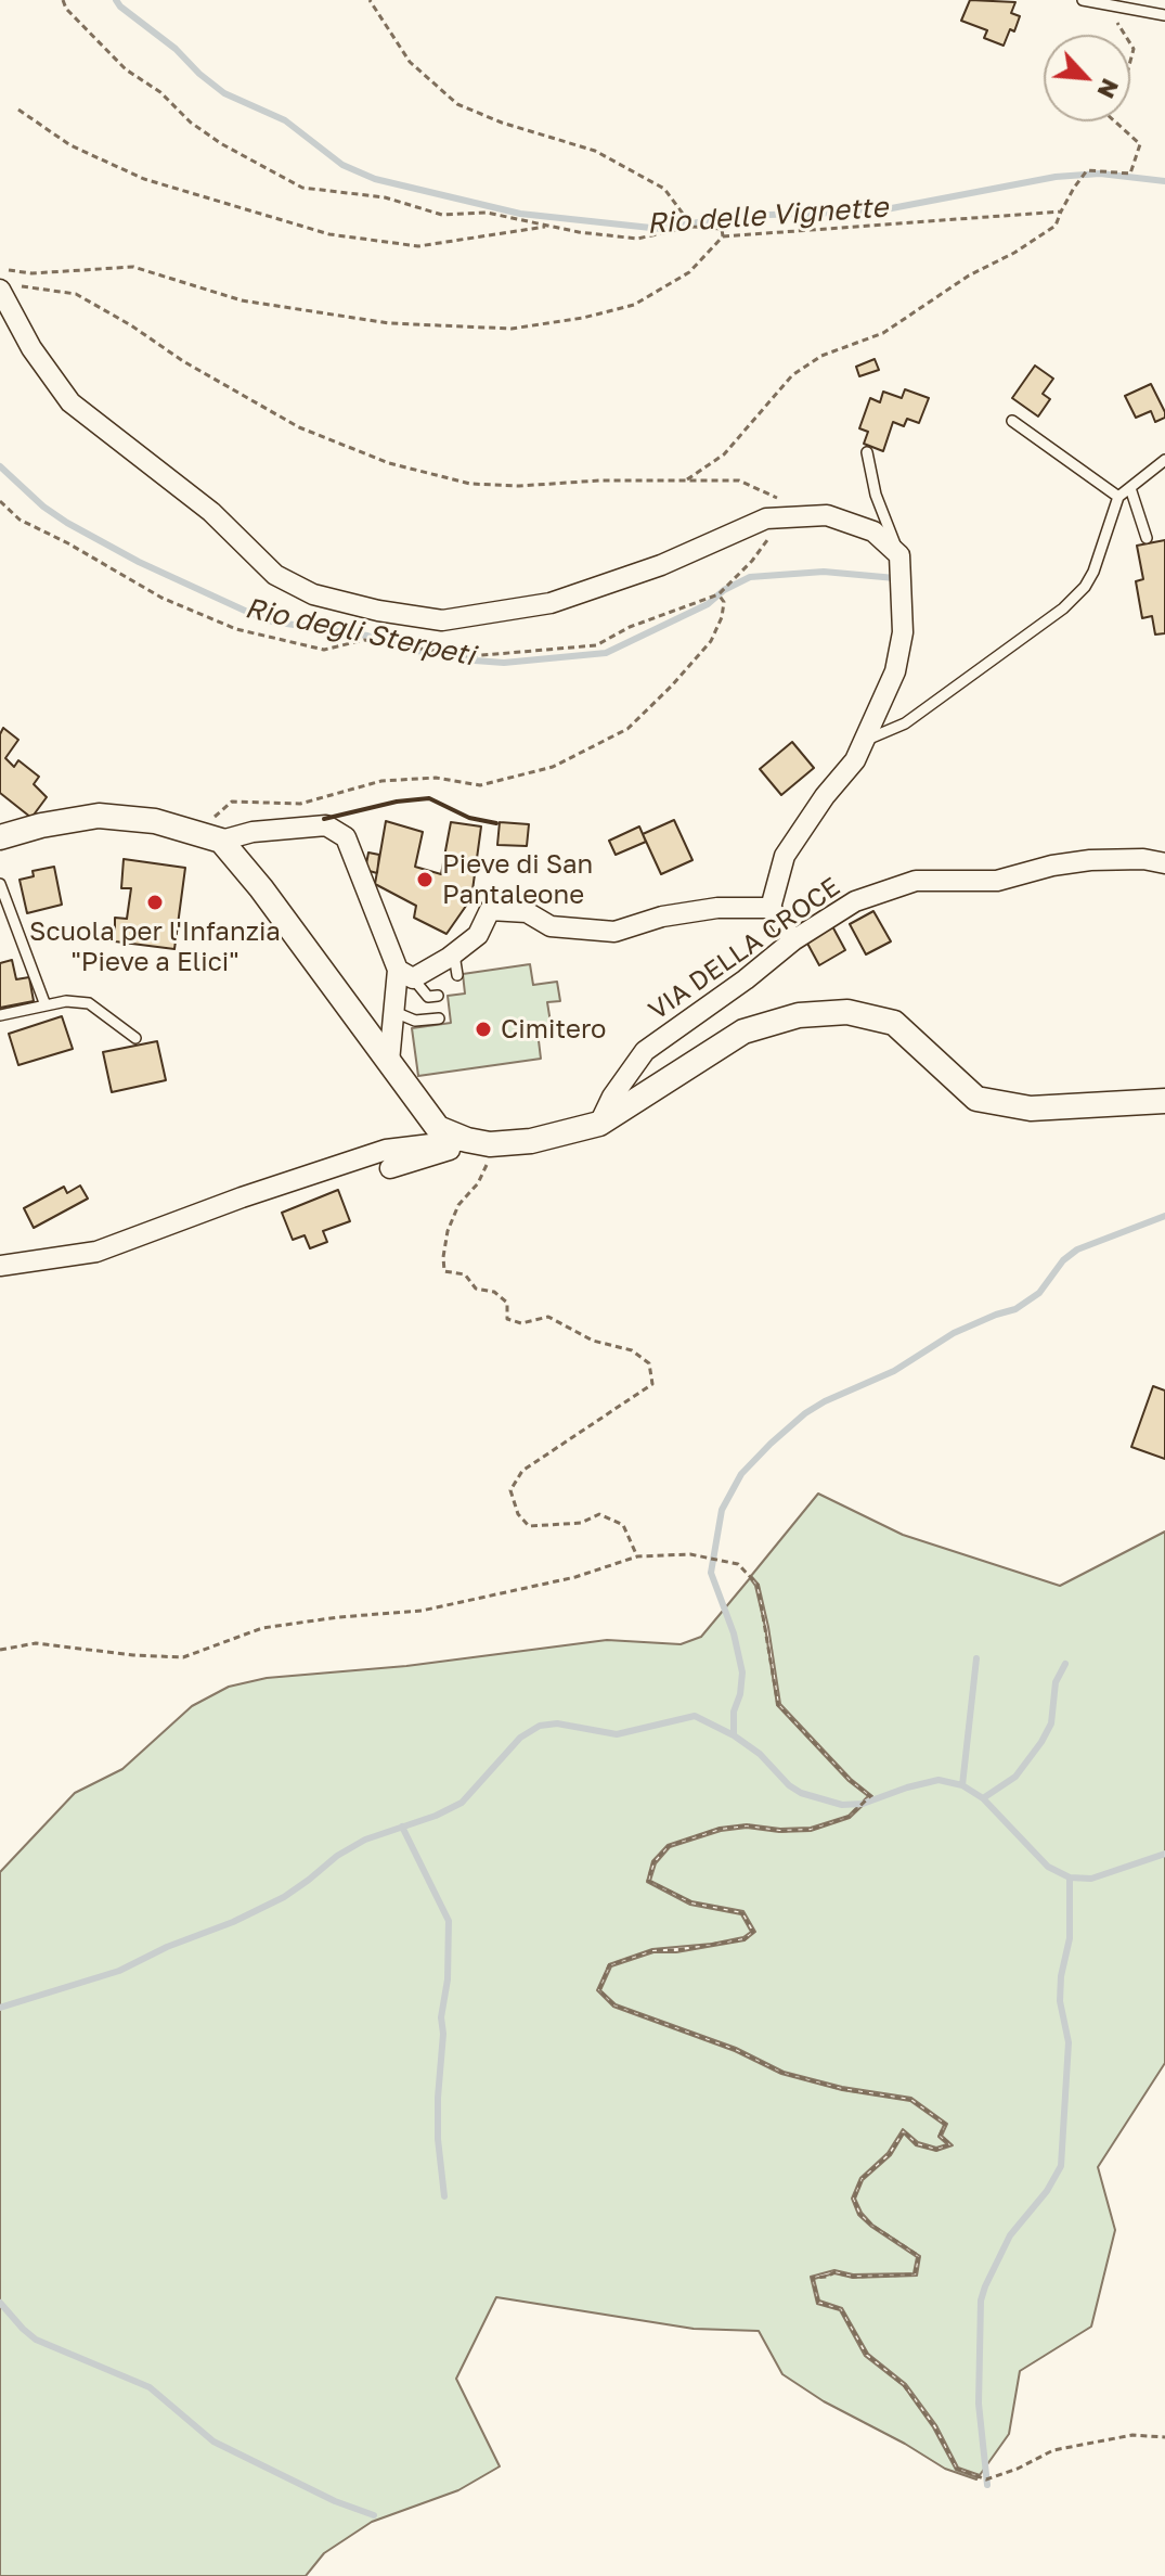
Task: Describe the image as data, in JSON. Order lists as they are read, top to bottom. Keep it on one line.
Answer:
{"streets":{"street":["VIA DELLA CROCE"]},"water":["Rio delle Vignette","Rio degli Sterpeti"],"places":["Pieve di San Pantaleone","Scuola per l'Infanzia \"Pieve a Elici\"","Cimitero"],"north":"bottom right"}
